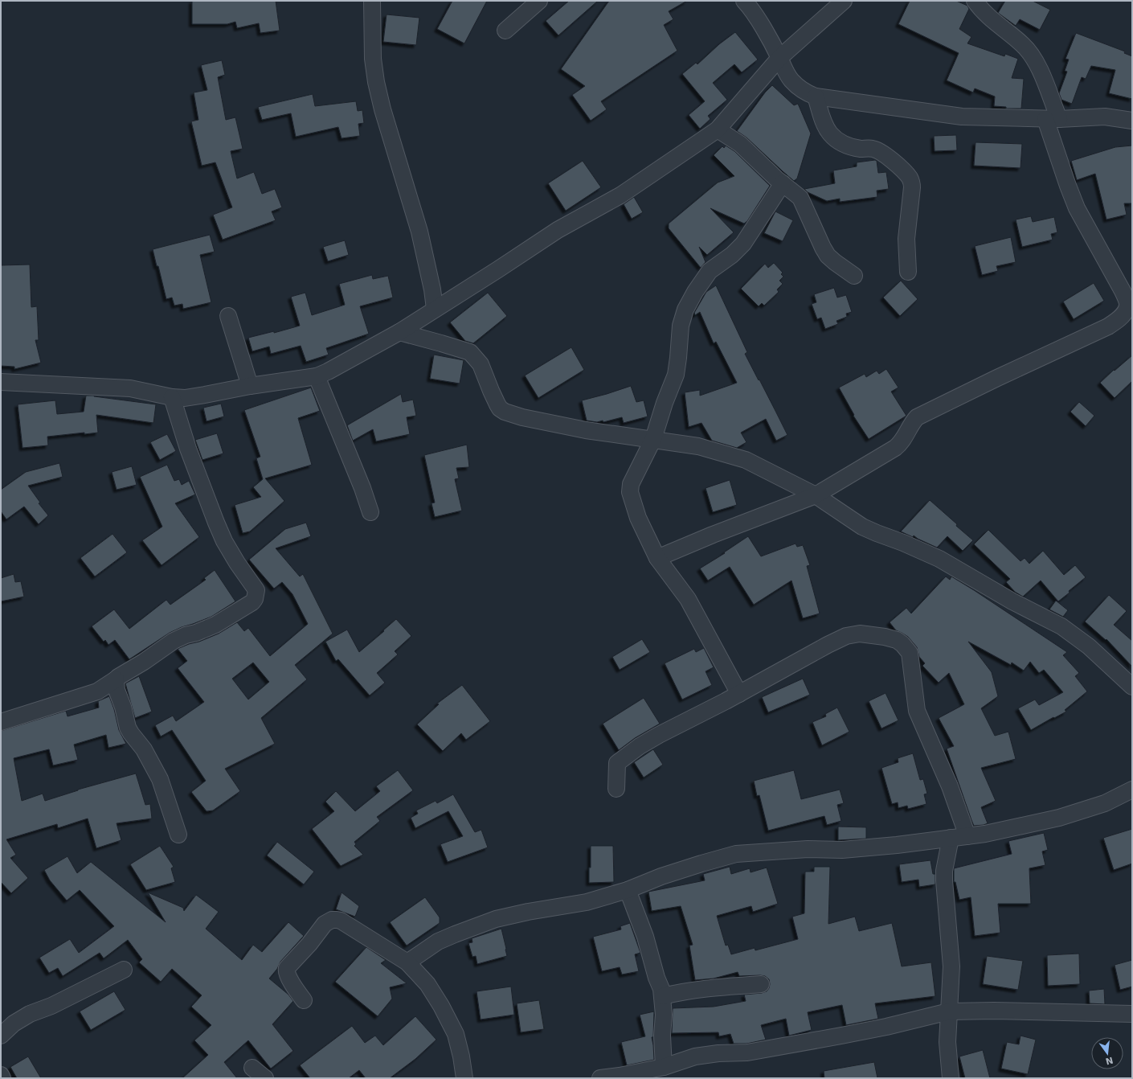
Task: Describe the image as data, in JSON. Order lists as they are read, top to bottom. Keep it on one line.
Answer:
{"north":"bottom"}
